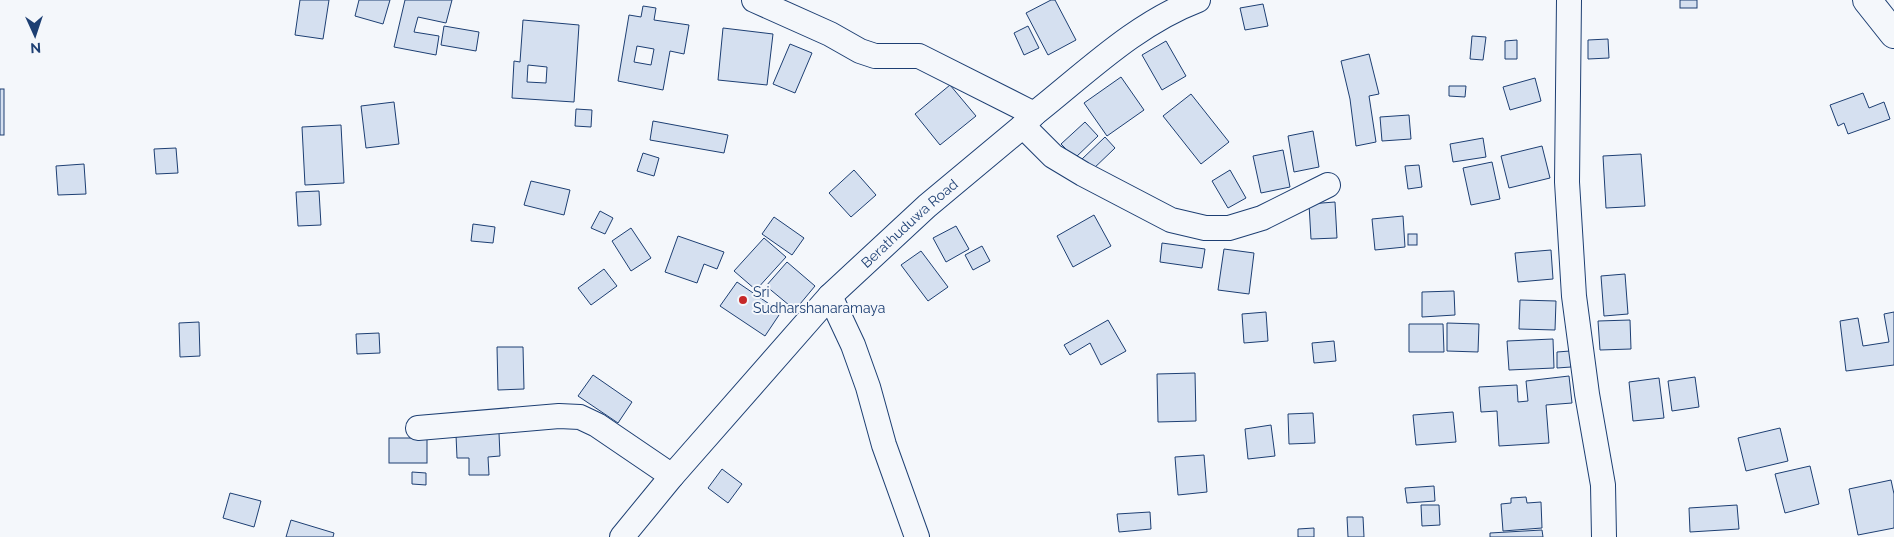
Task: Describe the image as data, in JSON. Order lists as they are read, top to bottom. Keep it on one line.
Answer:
{"streets":{"street":["Berathuduwa Road"]},"places":["Sri Sudharshanaramaya"],"north":"bottom"}
